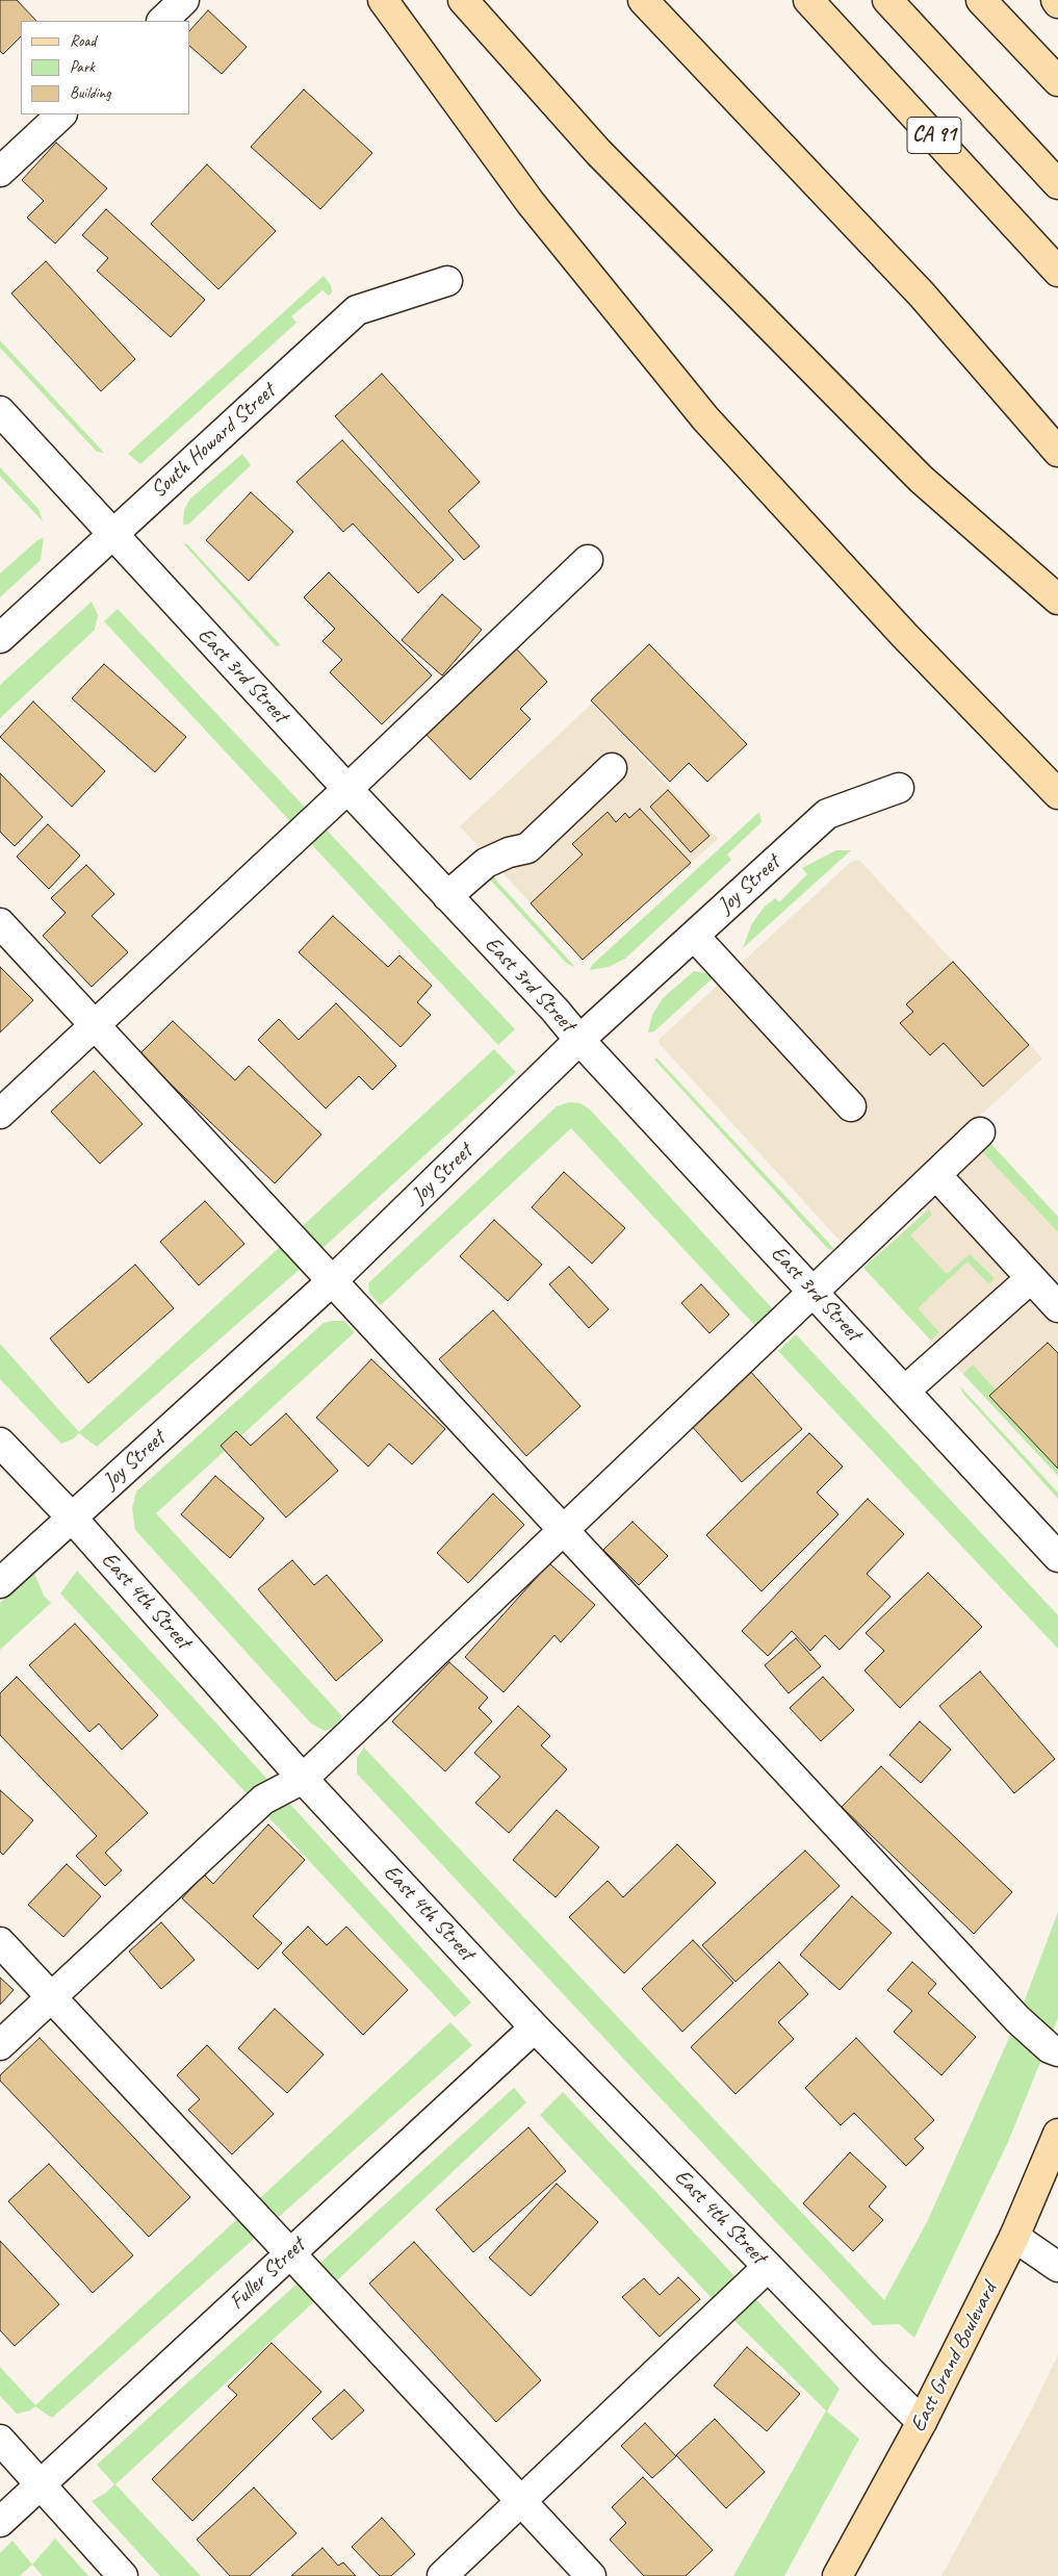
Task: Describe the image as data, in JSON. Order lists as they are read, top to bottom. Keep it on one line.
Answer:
{"streets":{"main road":["CA 91","East Grand Boulevard"],"street":["South Howard Street","East 3rd Street","Joy Street","East 4th Street","Fuller Street"]},"crossings":[["South Howard Street","East 3rd Street"],["East 3rd Street","Joy Street"],["Joy Street","East 4th Street"],["East 4th Street","Fuller Street"],["East 4th Street","East Grand Boulevard"]],"legend":["Road","Park","Building"]}
